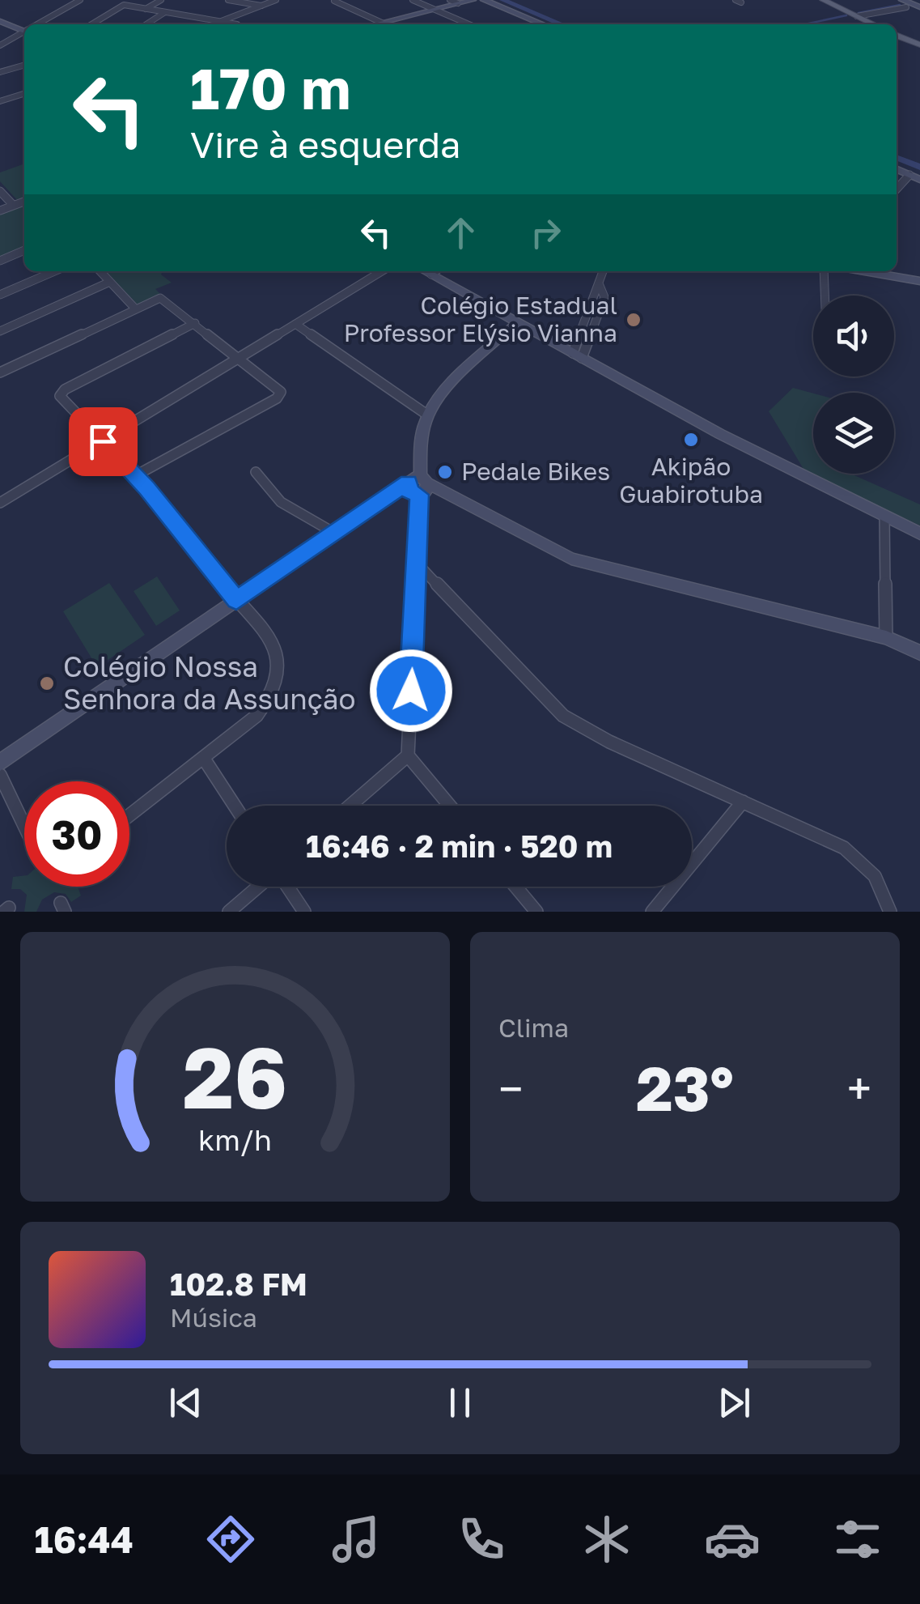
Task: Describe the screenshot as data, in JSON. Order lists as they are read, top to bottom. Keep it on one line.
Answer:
{"places":["Colégio Estadual Professor Elýsio Vianna","Akipão Guabirotuba","Pedale Bikes","Colégio Nossa Senhora da Assunção"],"page":{"turn":["170 m","Vire à esquerda"],"limit":"30","trip":"16:46 · 2 min · 520 m","tile":"Clima","heat":["−","23°","+"],"song":["102.8 FM","Música"],"tabs":"16:44","gauge":["26","km/h"]}}
